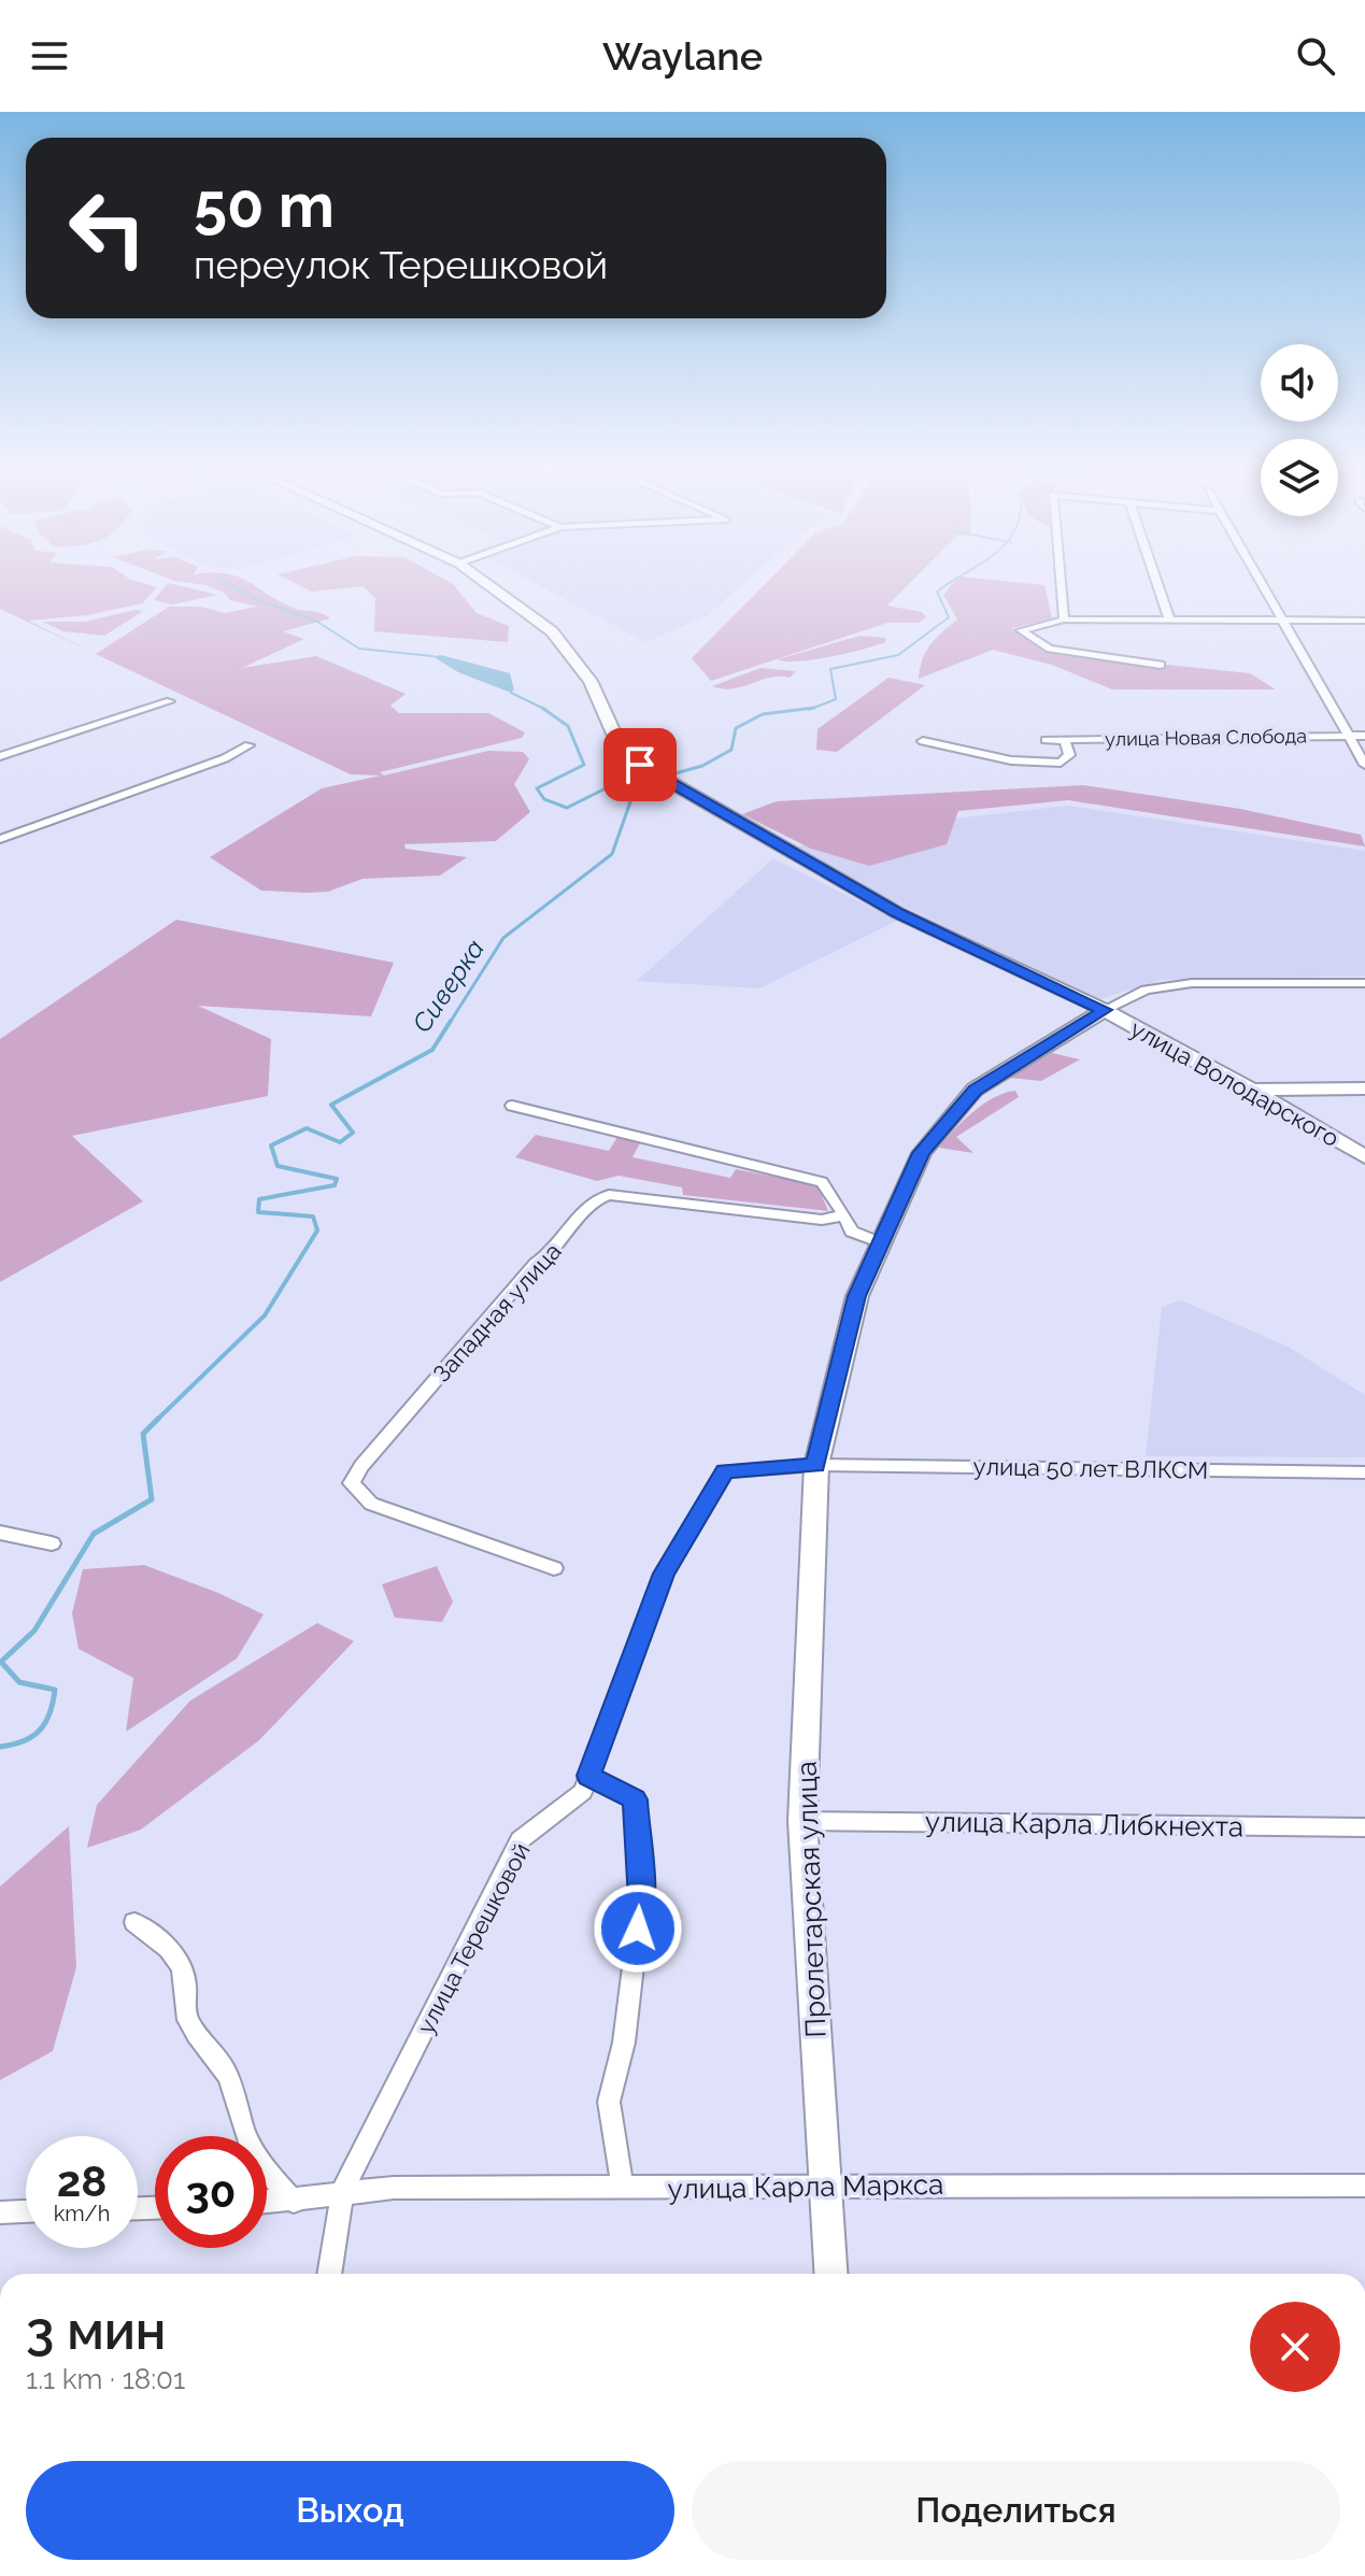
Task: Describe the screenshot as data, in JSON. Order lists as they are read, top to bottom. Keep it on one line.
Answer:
{"streets":{"main road":["улица Володарского","Пролетарская улица"],"street":["улица Новая Слобода","Западная улица","улица 50 лет ВЛКСМ","улица Карла Либкнехта","улица Терешковой","улица Карла Маркса"]},"crossings":[["улица 50 лет ВЛКСМ","Пролетарская улица"],["улица 50 лет ВЛКСМ","улица Терешковой"],["улица Карла Либкнехта","Пролетарская улица"],["Пролетарская улица","улица Терешковой"],["Пролетарская улица","улица Карла Маркса"],["улица Терешковой","улица Карла Маркса"]],"water":["Сиверка"],"page":{"header":"Waylane","turn":["50 m","переулок Терешковой"],"speed":"28 km/h","limit":"30","heading":["3 мин","1.1 km · 18:01"],"buttons":["Выход","Поделиться"]}}
